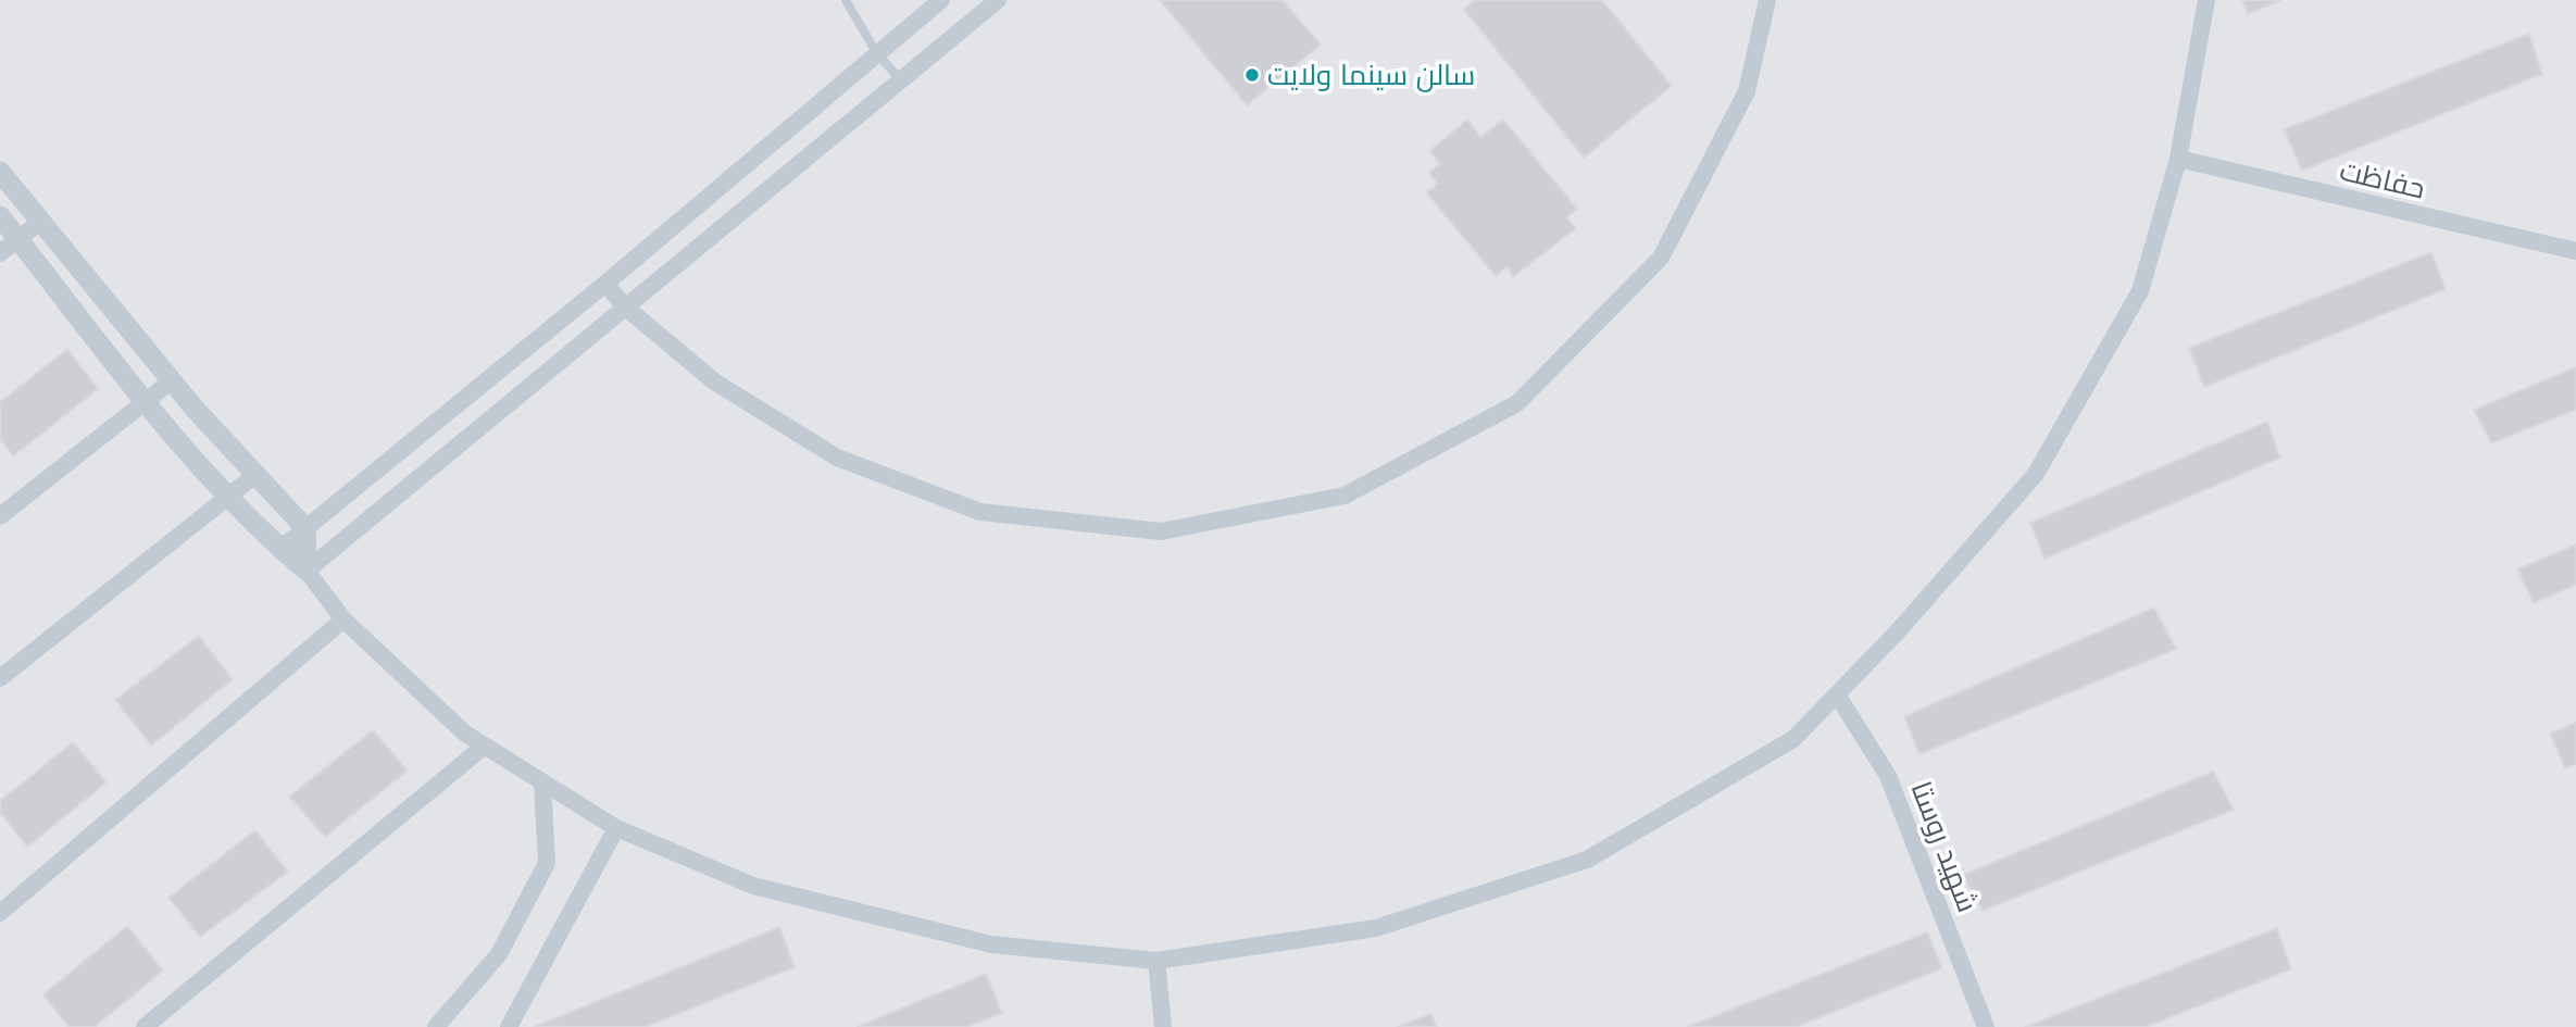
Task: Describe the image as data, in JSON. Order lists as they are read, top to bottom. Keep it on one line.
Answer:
{"streets":{"street":["حفاظت","شهید روستا"]},"places":["سالن سینما ولایت"]}
